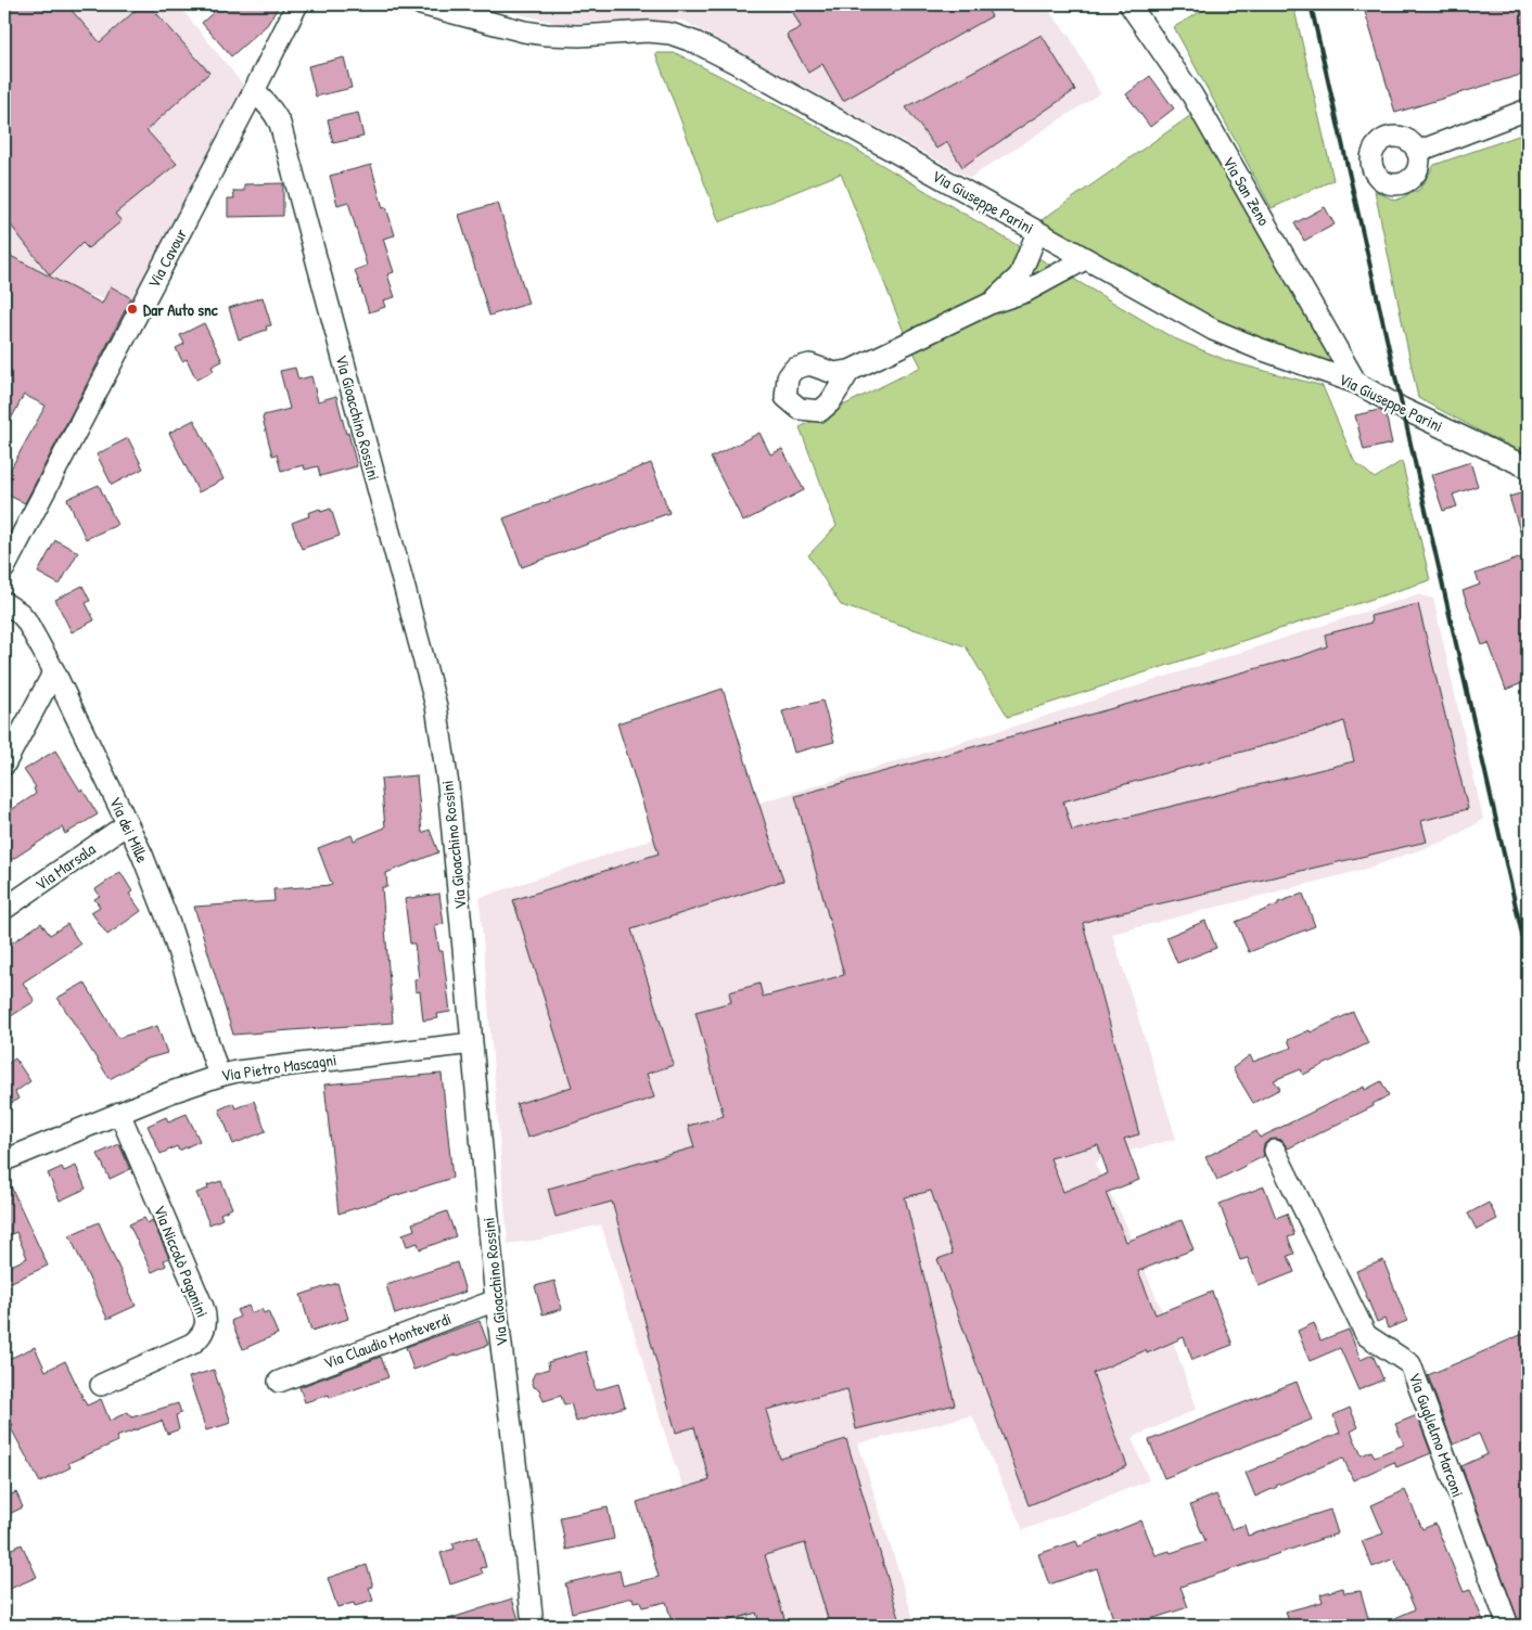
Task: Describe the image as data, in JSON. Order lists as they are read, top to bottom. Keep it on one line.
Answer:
{"streets":{"street":["Via San Zeno","Via Giuseppe Parini","Via Cavour","Via Gioacchino Rossini","Via dei Mille","Via Marsala","Via Pietro Mascagni","Via Niccolò Paganini","Via Claudio Monteverdi","Via Guglielmo Marconi"]},"crossings":[["Via San Zeno","Via Giuseppe Parini"],["Via Cavour","Via Gioacchino Rossini"],["Via Gioacchino Rossini","Via Pietro Mascagni"],["Via Gioacchino Rossini","Via Claudio Monteverdi"],["Via dei Mille","Via Marsala"],["Via dei Mille","Via Pietro Mascagni"],["Via Pietro Mascagni","Via Niccolò Paganini"]],"places":["Dar Auto snc"]}
